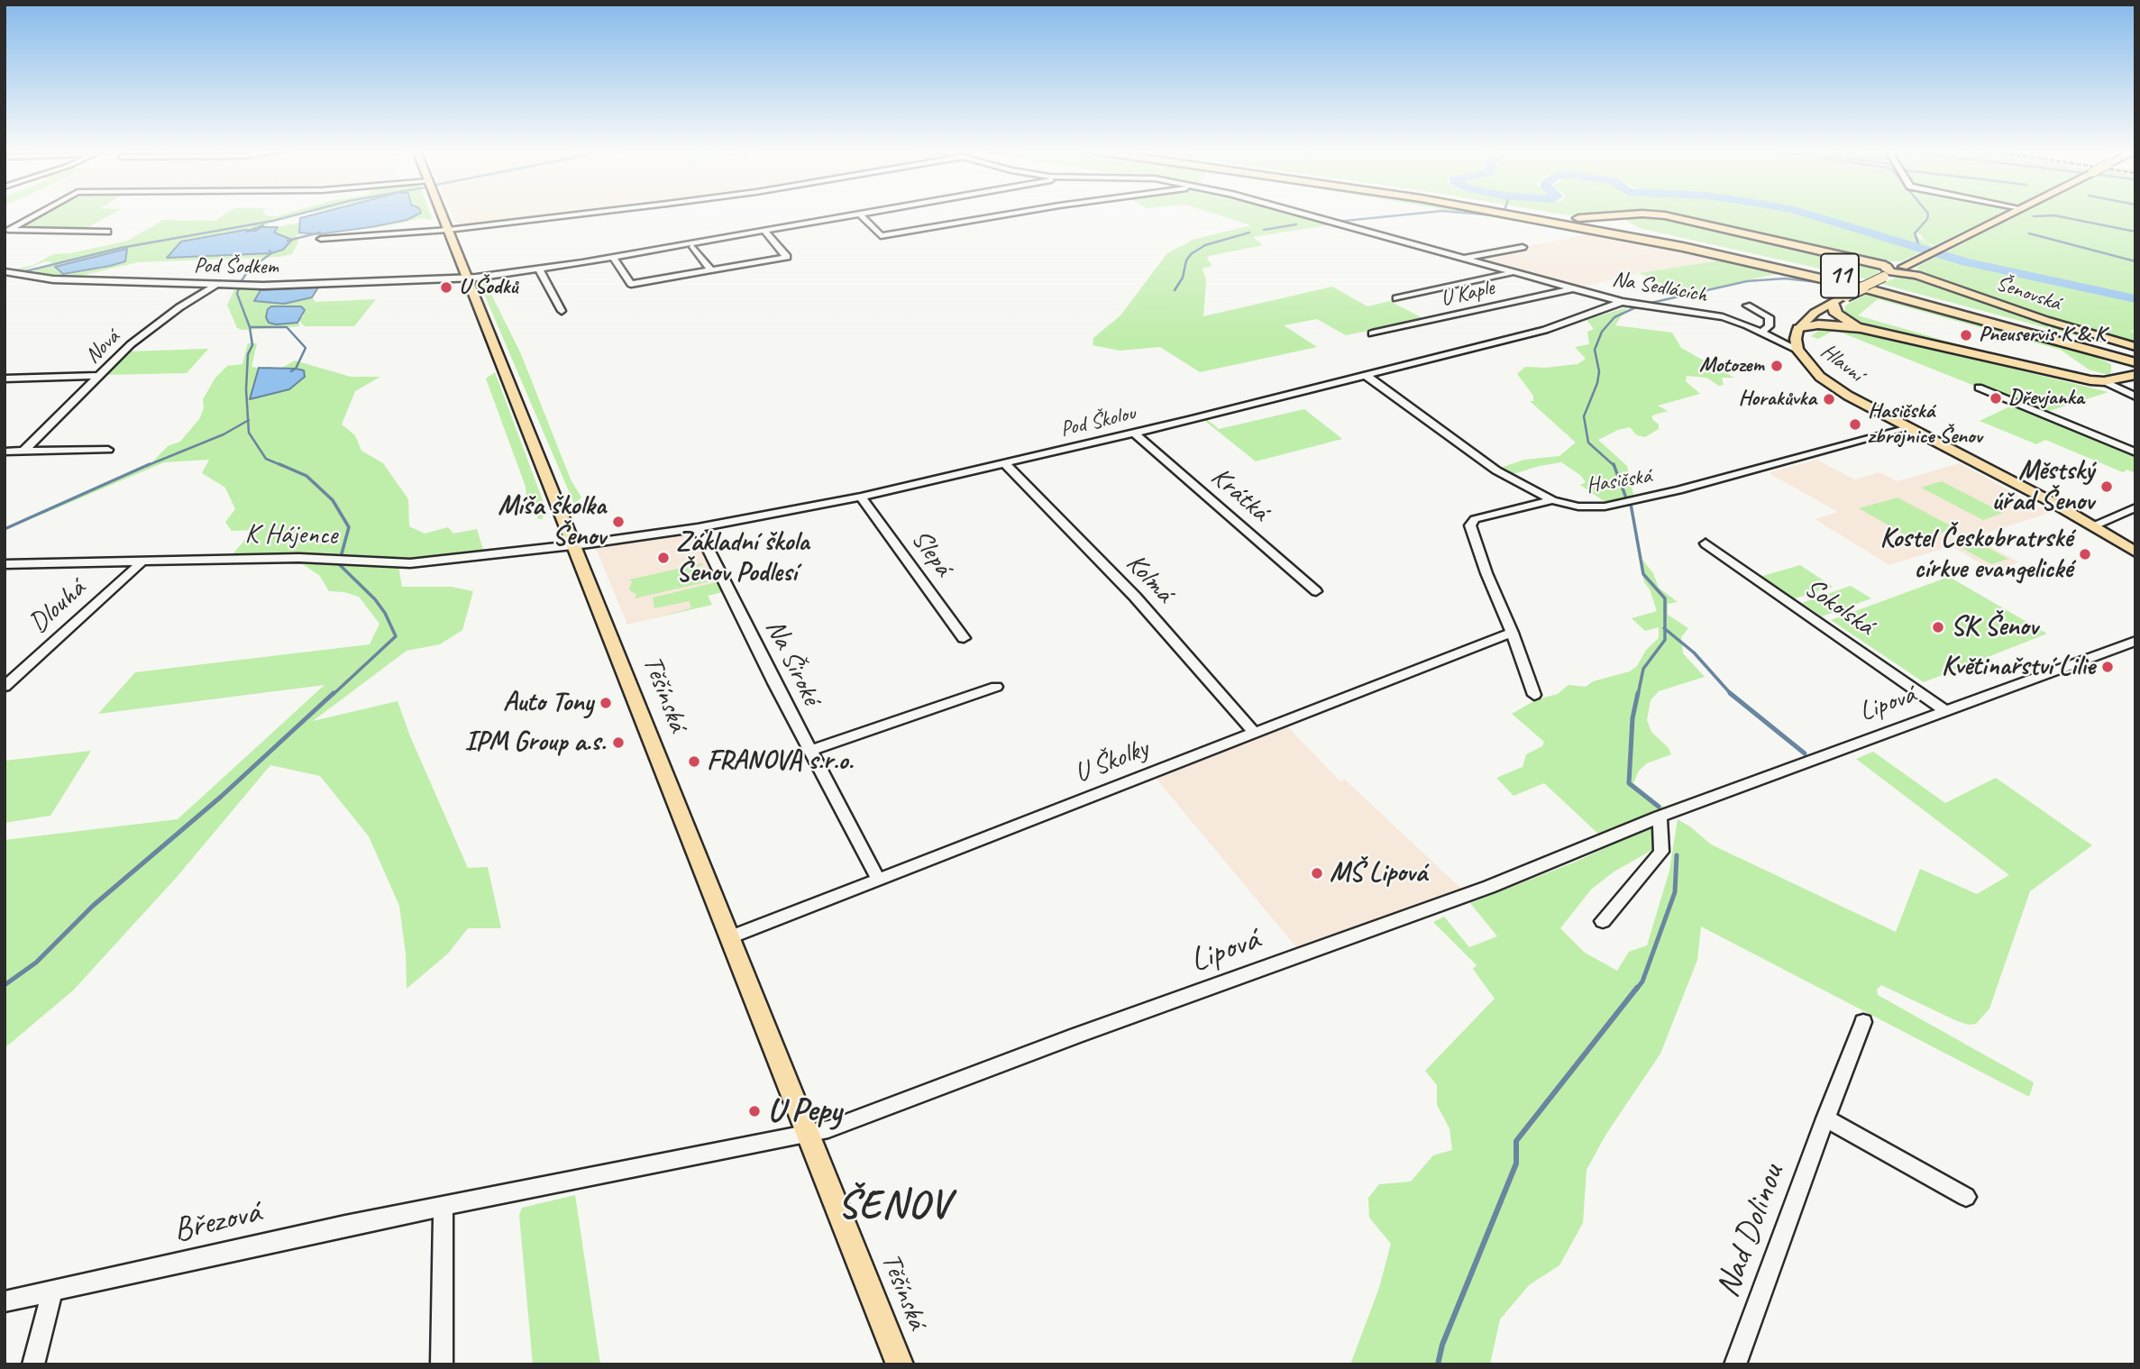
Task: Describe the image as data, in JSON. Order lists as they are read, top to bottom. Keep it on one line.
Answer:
{"streets":{"highway":["11"],"main road":["Šenovská","Hlavní","Těšínská"],"street":["Pod Šodkem","Na Sedlácích","U Kaple","Nová","Pod Školou","Hasičská","Krátká","K Hájence","Slepá","Kolmá","Dlouhá","Sokolská","Na Široké","Lipová","U Školky","Březová","Nad Dolinou"]},"crossings":[["Pod Šodkem","Nová"],["Pod Šodkem","Těšínská"],["Na Sedlácích","U Kaple"],["Na Sedlácích","Hlavní"],["Na Sedlácích","Pod Školou"],["Hlavní","Hasičská"],["Pod Školou","Hasičská"],["Pod Školou","Krátká"],["Pod Školou","K Hájence"],["Pod Školou","Slepá"],["Pod Školou","Kolmá"],["Pod Školou","Na Široké"],["Pod Školou","Těšínská"],["K Hájence","Dlouhá"],["K Hájence","Těšínská"],["Kolmá","U Školky"],["Sokolská","Lipová"],["Na Široké","U Školky"],["Těšínská","Lipová"],["Těšínská","U Školky"],["Těšínská","Březová"],["Lipová","Březová"]],"districts":["ŠENOV"],"places":["U Šodků","Pneuservis K & K","Motozem","Dřevjanka","Horakůvka","Hasičská zbrojnice Šenov","Městský úřad Šenov","Míša školka Šenov","Kostel Českobratrské církve evangelické","Základní škola Šenov Podlesí","SK Šenov","Květinařství Lilie","Auto Tony","IPM Group a.s.","FRANOVA s.r.o.","MŠ Lipová","U Pepy"]}
